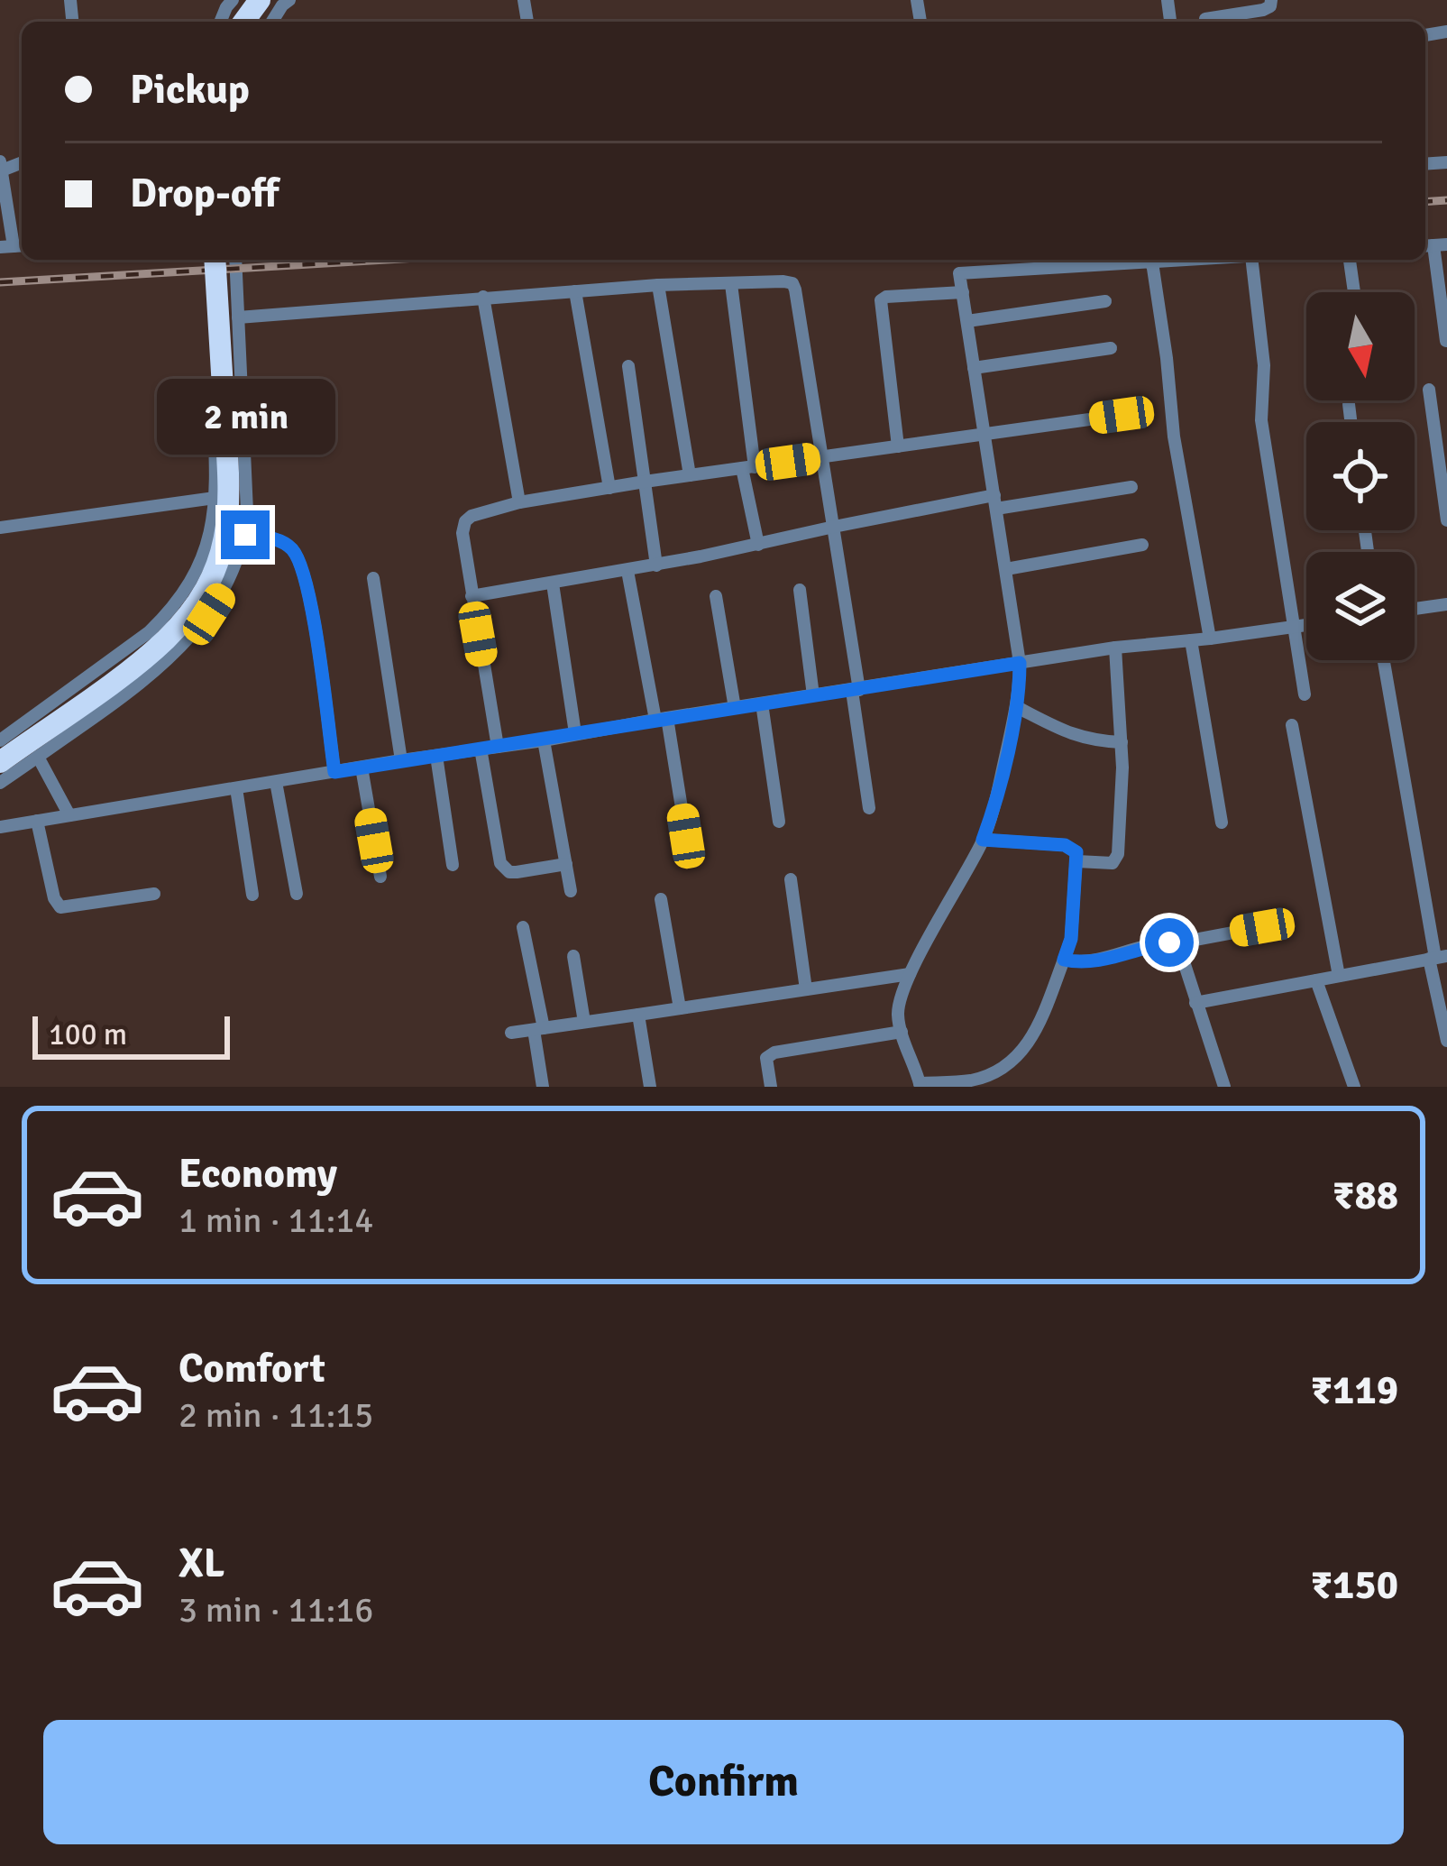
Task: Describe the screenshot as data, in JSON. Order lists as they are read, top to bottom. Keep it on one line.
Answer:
{"scale_bar":"100 m","north":"bottom","page":{"banner":["Pickup","Drop-off"],"bubble":"2 min","scale":"100 m","list":[{"name":"Economy","note":"1 min · 11:14","value":"₹88"},{"name":"Comfort","note":"2 min · 11:15","value":"₹119"},{"name":"XL","note":"3 min · 11:16","value":"₹150"}],"buttons":"Confirm"}}
